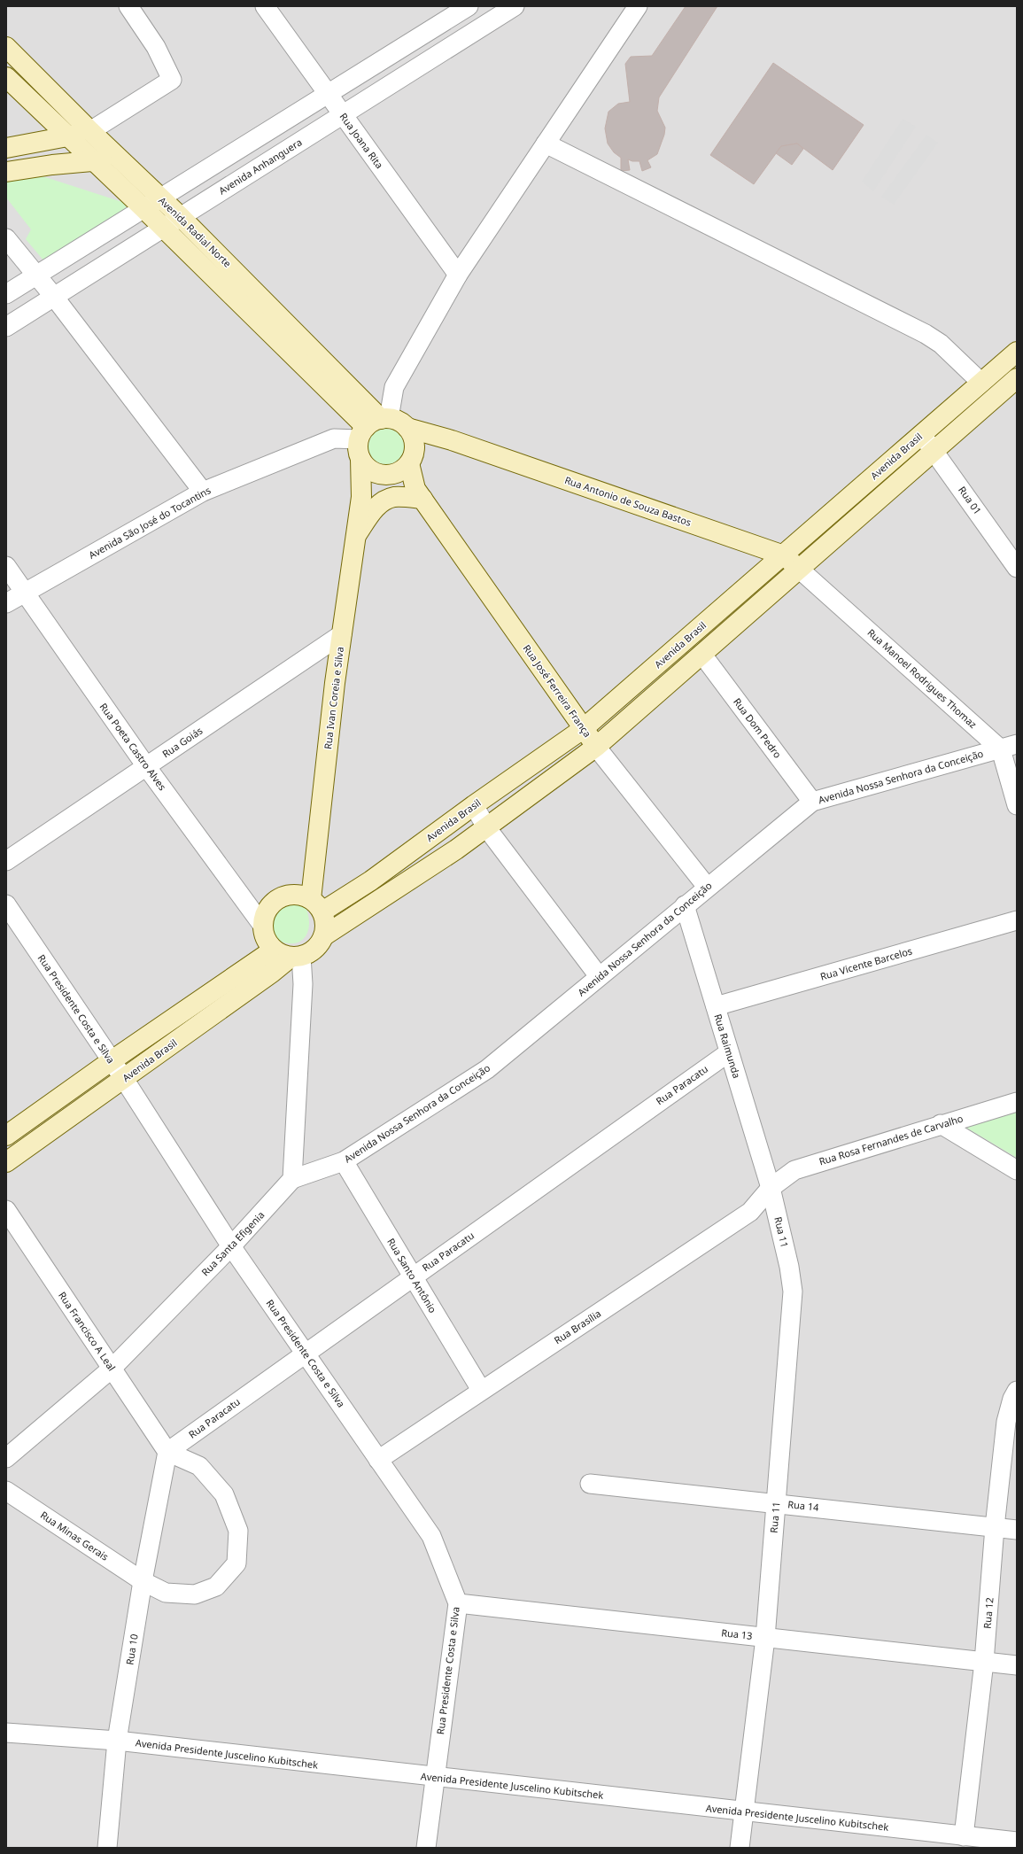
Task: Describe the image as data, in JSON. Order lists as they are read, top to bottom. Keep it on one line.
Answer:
{"streets":{"street":["Rua Joana Rita","Avenida Anhanguera","Avenida Radial Norte","Avenida Brasil","Rua 01","Rua Antonio de Souza Bastos","Avenida São José do Tocantins","Rua Manoel Rodrigues Thomaz","Rua José Ferreira França","Rua Ivan Coreia e Silva","Rua Dom Pedro","Rua Goiás","Rua Poeta Castro Alves","Avenida Nossa Senhora da Conceição","Rua Vicente Barcelos","Rua Presidente Costa e Silva","Rua Raimunda","Rua Paracatu","Rua Rosa Fernandes de Carvalho","Rua 11","Rua Santa Efigenia","Rua Santo Antônio","Rua Brasília","Rua Francisco A Leal","Rua 14","Rua Minas Gerais","Rua 12","Rua 13","Rua 10","Avenida Presidente Juscelino Kubitschek"]},"crossings":[["Rua Joana Rita","Avenida Anhanguera"],["Avenida Anhanguera","Avenida Radial Norte"],["Avenida Radial Norte","Rua Antonio de Souza Bastos"],["Avenida Radial Norte","Avenida São José do Tocantins"],["Avenida Radial Norte","Rua José Ferreira França"],["Avenida Radial Norte","Rua Ivan Coreia e Silva"],["Avenida Brasil","Rua 01"],["Avenida Brasil","Rua Antonio de Souza Bastos"],["Avenida Brasil","Rua Manoel Rodrigues Thomaz"],["Avenida Brasil","Rua José Ferreira França"],["Avenida Brasil","Rua Ivan Coreia e Silva"],["Avenida Brasil","Rua Dom Pedro"],["Avenida Brasil","Rua Poeta Castro Alves"],["Avenida Brasil","Rua Presidente Costa e Silva"],["Rua Antonio de Souza Bastos","Avenida São José do Tocantins"],["Rua Antonio de Souza Bastos","Rua Manoel Rodrigues Thomaz"],["Rua Antonio de Souza Bastos","Rua José Ferreira França"],["Rua Antonio de Souza Bastos","Rua Ivan Coreia e Silva"],["Avenida São José do Tocantins","Rua José Ferreira França"],["Avenida São José do Tocantins","Rua Ivan Coreia e Silva"],["Avenida São José do Tocantins","Rua Poeta Castro Alves"],["Rua Manoel Rodrigues Thomaz","Avenida Nossa Senhora da Conceição"],["Rua José Ferreira França","Rua Ivan Coreia e Silva"],["Rua José Ferreira França","Avenida Nossa Senhora da Conceição"],["Rua Ivan Coreia e Silva","Rua Goiás"],["Rua Ivan Coreia e Silva","Rua Poeta Castro Alves"],["Rua Dom Pedro","Avenida Nossa Senhora da Conceição"],["Rua Goiás","Rua Poeta Castro Alves"],["Avenida Nossa Senhora da Conceição","Rua Raimunda"],["Avenida Nossa Senhora da Conceição","Rua Santa Efigenia"],["Avenida Nossa Senhora da Conceição","Rua Santo Antônio"],["Rua Vicente Barcelos","Rua Raimunda"],["Rua Presidente Costa e Silva","Rua Paracatu"],["Rua Presidente Costa e Silva","Rua Santa Efigenia"],["Rua Presidente Costa e Silva","Rua Brasília"],["Rua Presidente Costa e Silva","Rua 13"],["Rua Presidente Costa e Silva","Avenida Presidente Juscelino Kubitschek"],["Rua Raimunda","Rua Paracatu"],["Rua Raimunda","Rua Rosa Fernandes de Carvalho"],["Rua Raimunda","Rua 11"],["Rua Raimunda","Rua Brasília"],["Rua Paracatu","Rua Santo Antônio"],["Rua Paracatu","Rua Francisco A Leal"],["Rua Paracatu","Rua Minas Gerais"],["Rua Paracatu","Rua 10"],["Rua Rosa Fernandes de Carvalho","Rua 11"],["Rua Rosa Fernandes de Carvalho","Rua Brasília"],["Rua 11","Rua Brasília"],["Rua 11","Rua 14"],["Rua 11","Rua 13"],["Rua 11","Avenida Presidente Juscelino Kubitschek"],["Rua Santa Efigenia","Rua Francisco A Leal"],["Rua Santo Antônio","Rua Brasília"],["Rua Francisco A Leal","Rua Minas Gerais"],["Rua Francisco A Leal","Rua 10"],["Rua 14","Rua 12"],["Rua Minas Gerais","Rua 10"],["Rua 12","Rua 13"],["Rua 12","Avenida Presidente Juscelino Kubitschek"],["Rua 10","Avenida Presidente Juscelino Kubitschek"]]}
